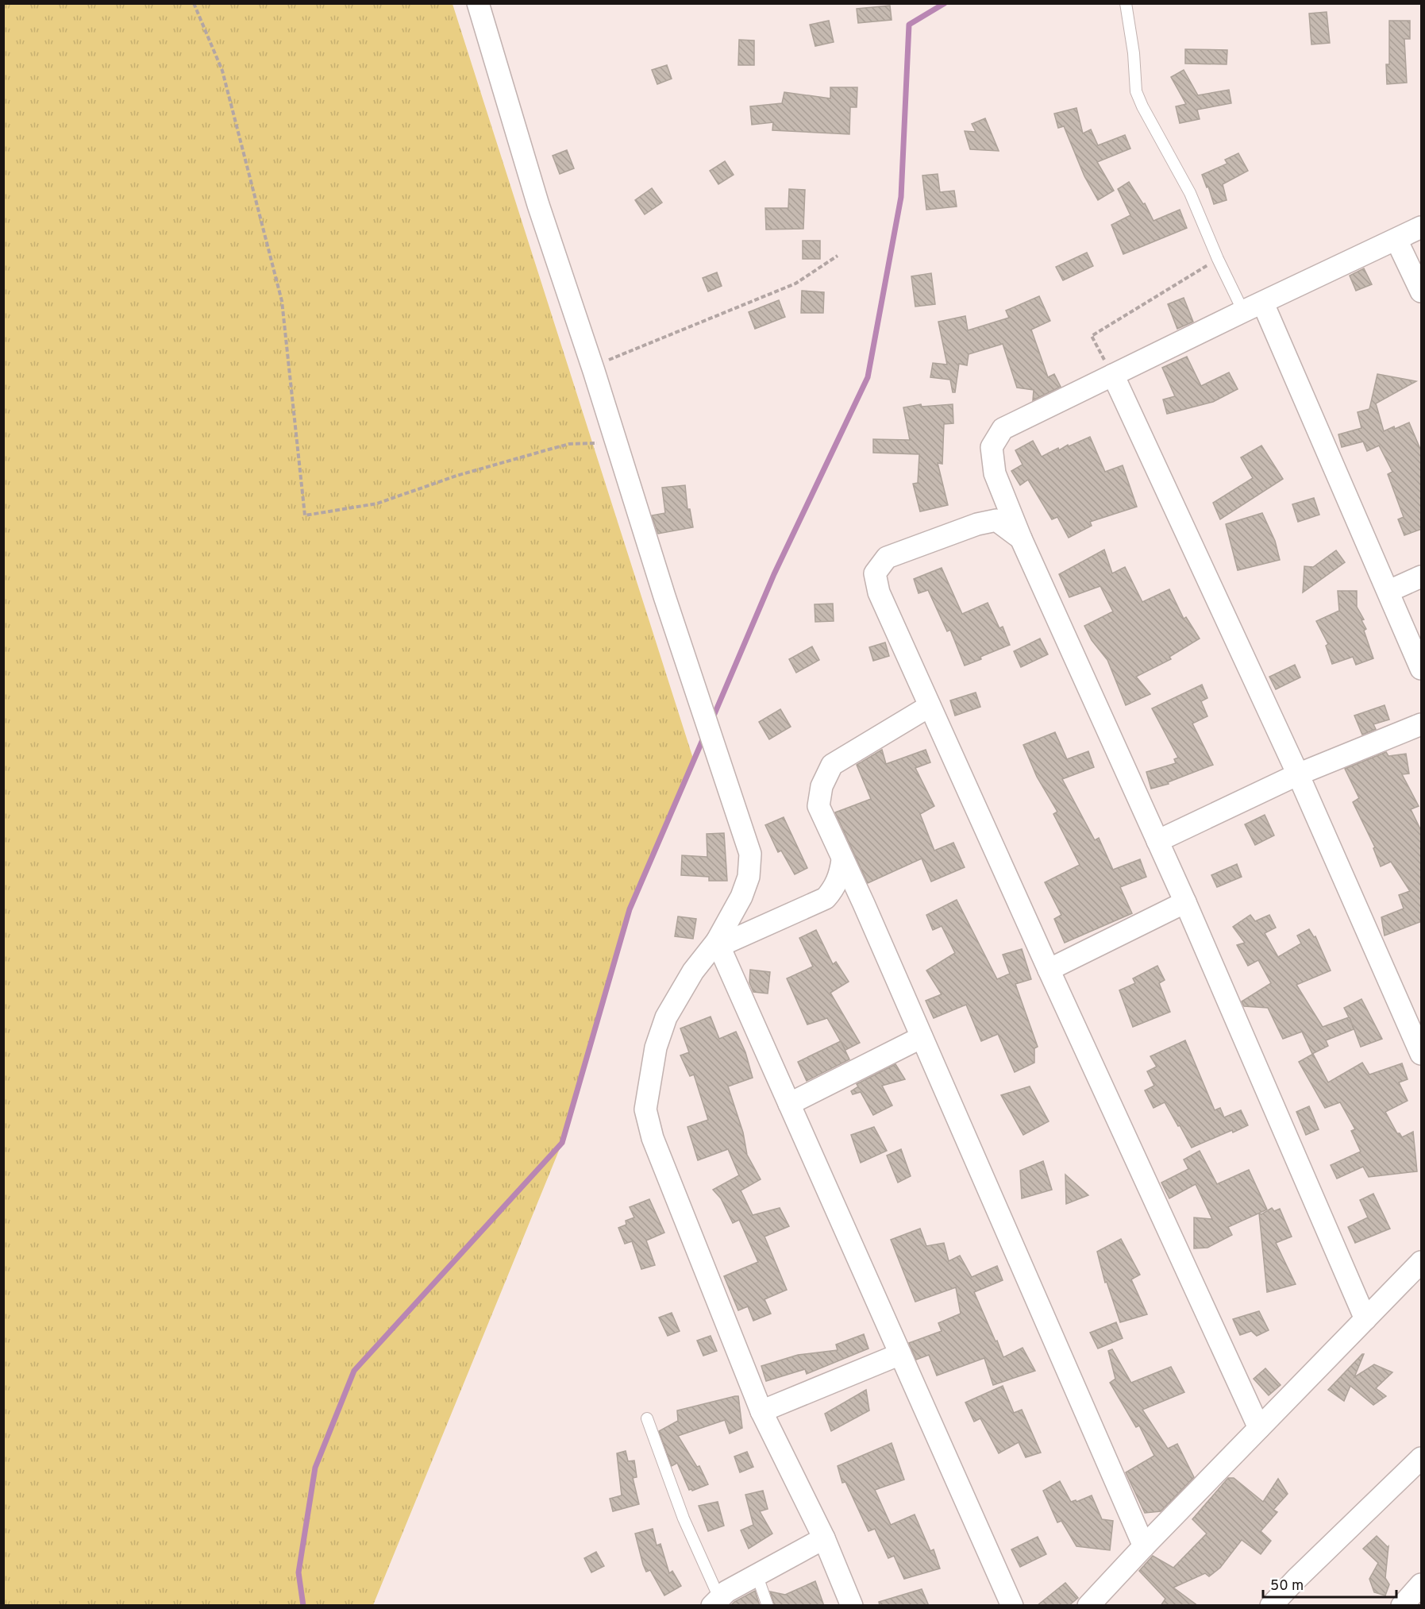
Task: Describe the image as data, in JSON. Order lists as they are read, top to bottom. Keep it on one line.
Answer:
{"scale_bar":"50 m"}
